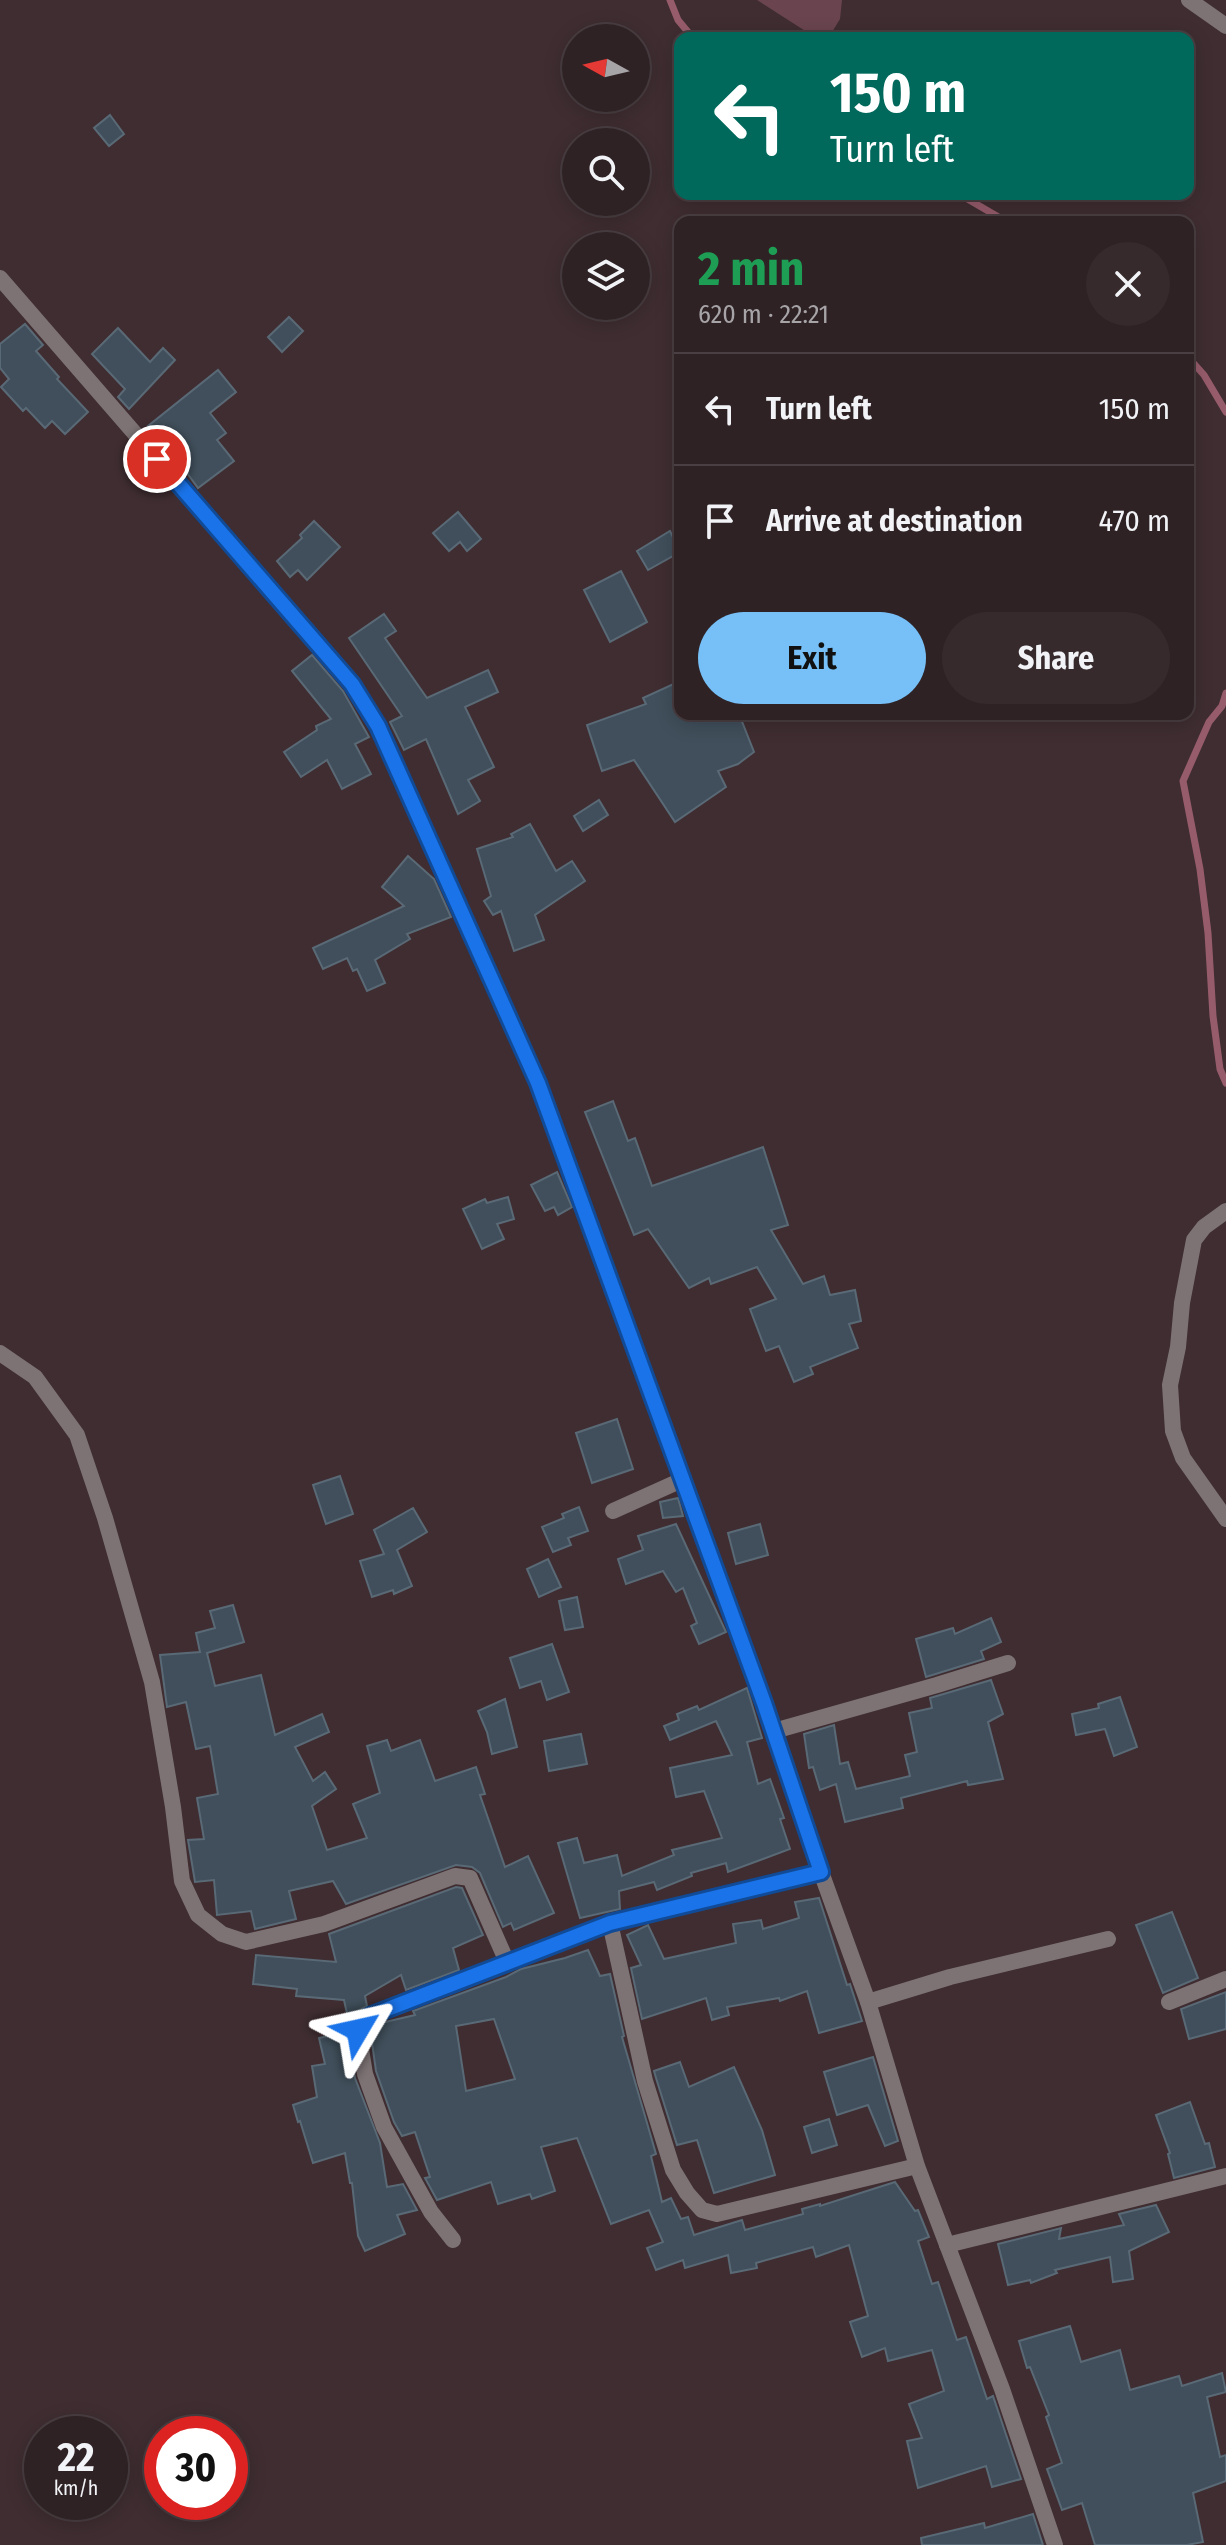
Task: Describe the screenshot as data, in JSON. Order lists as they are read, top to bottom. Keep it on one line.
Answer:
{"north":"left","page":{"turn":["150 m","Turn left"],"heading":["2 min","620 m · 22:21"],"list":[{"name":"Turn left","value":"150 m"},{"name":"Arrive at destination","value":"470 m"}],"buttons":["Exit","Share"],"speed":"22 km/h","limit":"30"}}
